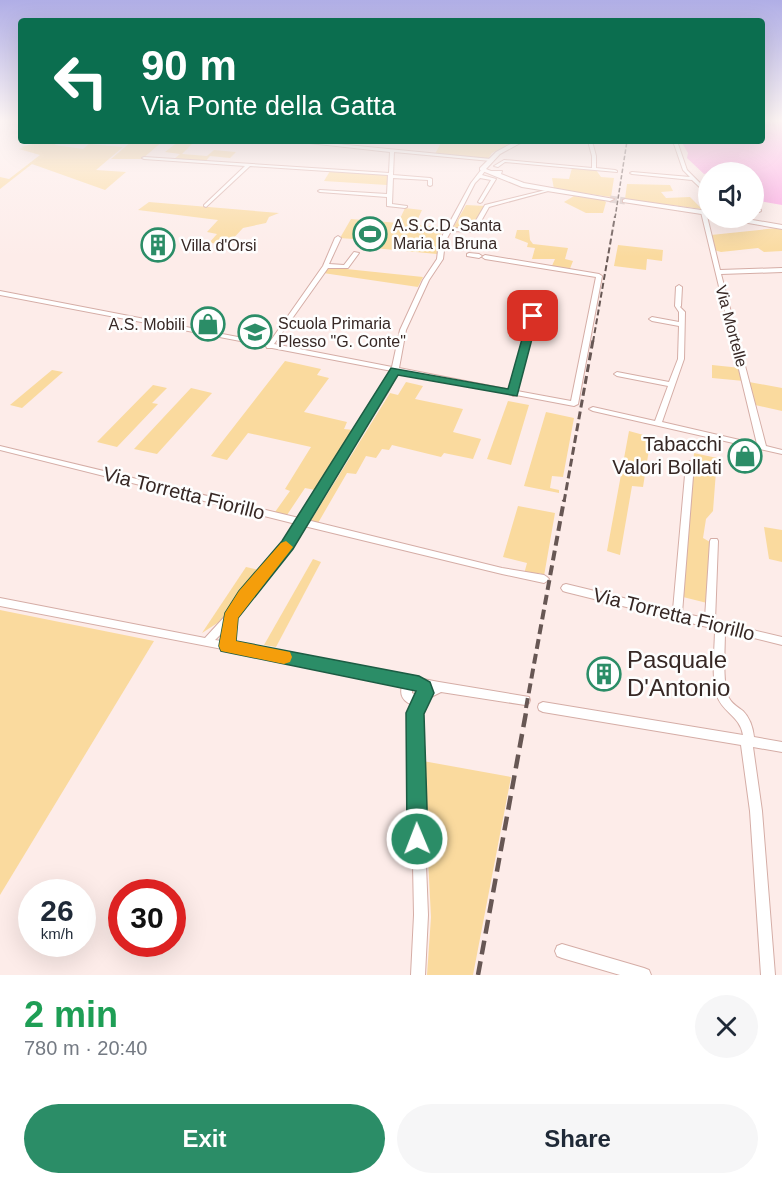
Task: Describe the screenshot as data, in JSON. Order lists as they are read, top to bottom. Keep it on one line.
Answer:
{"streets":{"street":["Via Mortelle","Via Torretta Fiorillo"]},"places":{"sports":["A.S.C.D. Santa Maria la Bruna"],"building":["Villa d'Orsi","Pasquale D'Antonio"],"shop":["A.S. Mobili","Tabacchi Valori Bollati"],"school or university":["Scuola Primaria Plesso \"G. Conte\""]},"page":{"turn":["90 m","Via Ponte della Gatta"],"speed":"26 km/h","limit":"30","heading":["2 min","780 m · 20:40"],"buttons":["Exit","Share"]}}
